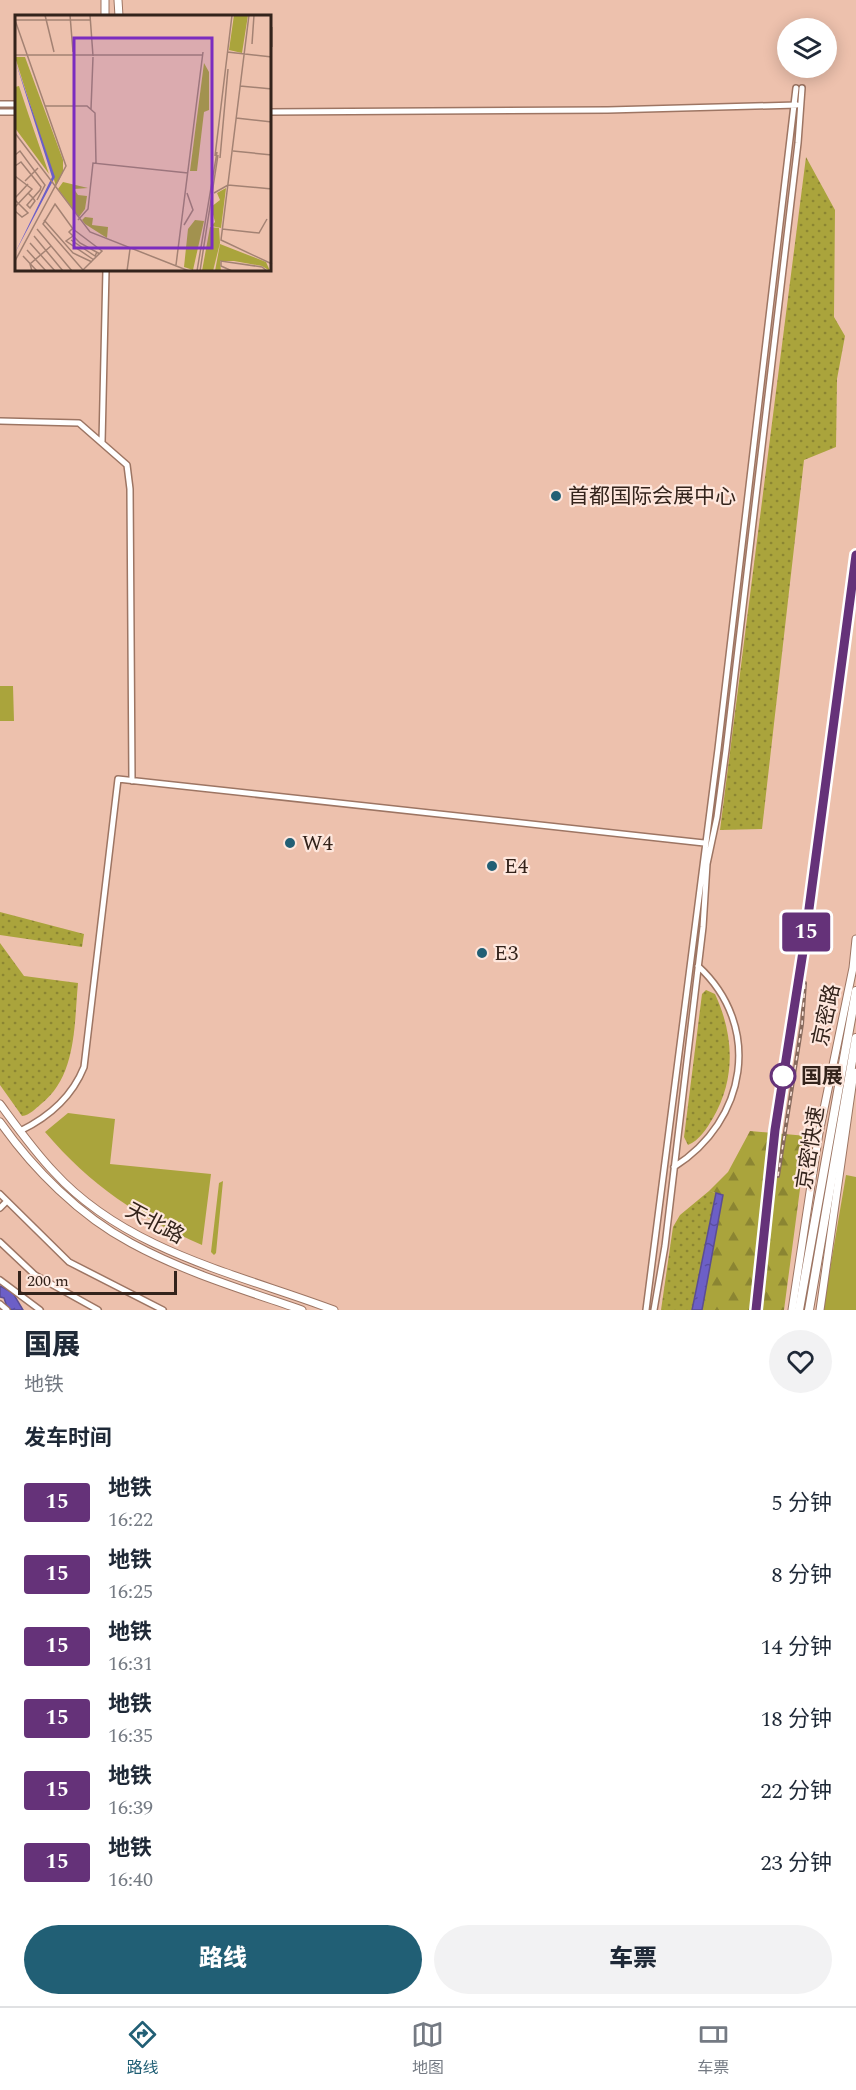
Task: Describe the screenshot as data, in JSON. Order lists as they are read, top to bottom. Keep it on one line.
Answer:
{"streets":{"highway":["京密快速"],"main road":["京密路","天北路"]},"places":["首都国际会展中心","W4","E4","E3","国展"],"lines":["metro line 15"],"scale_bar":"200 m","page":{"on_map":"15","scale":"200 m","heading":[["国展","地铁"],"发车时间"],"list":[{"mark":"15","name":"地铁","note":"16:22","value":"5 分钟"},{"mark":"15","name":"地铁","note":"16:25","value":"8 分钟"},{"mark":"15","name":"地铁","note":"16:31","value":"14 分钟"},{"mark":"15","name":"地铁","note":"16:35","value":"18 分钟"},{"mark":"15","name":"地铁","note":"16:39","value":"22 分钟"},{"mark":"15","name":"地铁","note":"16:40","value":"23 分钟"}],"buttons":["路线","车票"],"tabs":["路线","地图","车票"]}}
